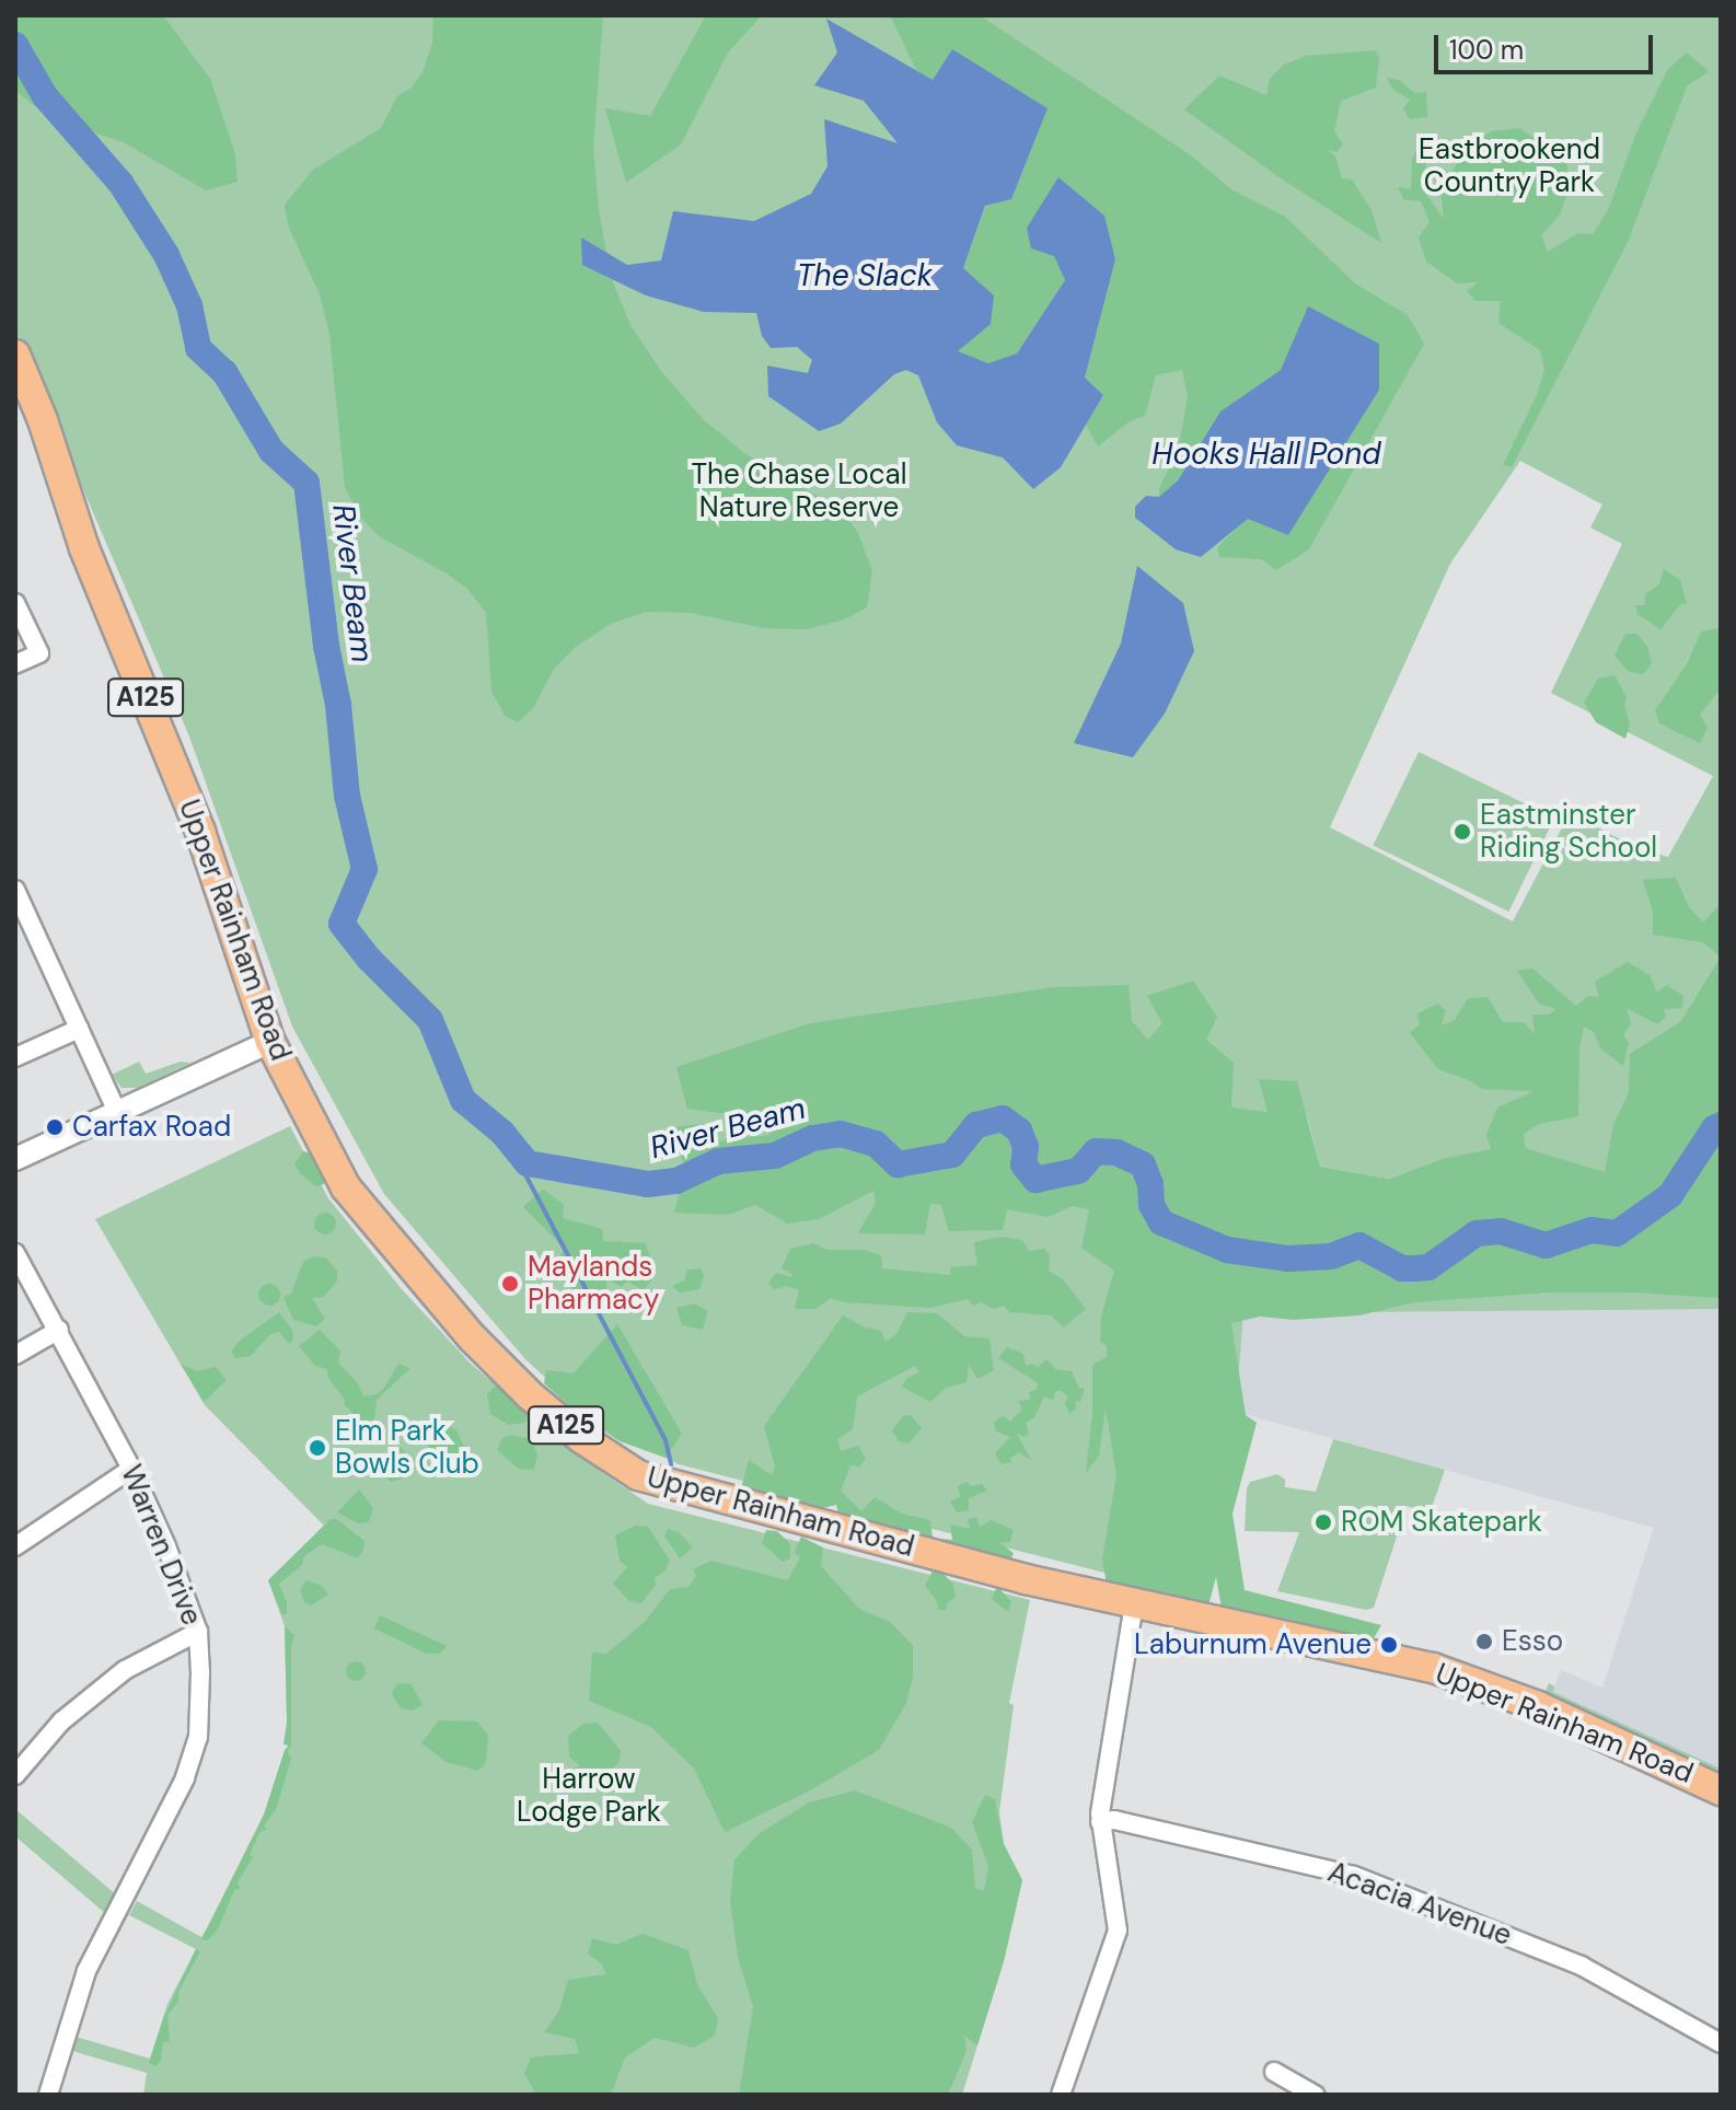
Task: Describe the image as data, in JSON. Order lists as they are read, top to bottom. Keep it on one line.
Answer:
{"streets":{"main road":["A125","Upper Rainham Road"],"street":["Warren Drive","Acacia Avenue"]},"water":["The Slack","Hooks Hall Pond","River Beam"],"parks":["Eastbrookend Country Park","The Chase Local Nature Reserve","Harrow Lodge Park"],"places":["Eastminster Riding School","Carfax Road","Maylands Pharmacy","Elm Park Bowls Club","ROM Skatepark","Esso","Laburnum Avenue"],"scale_bar":"100 m"}
